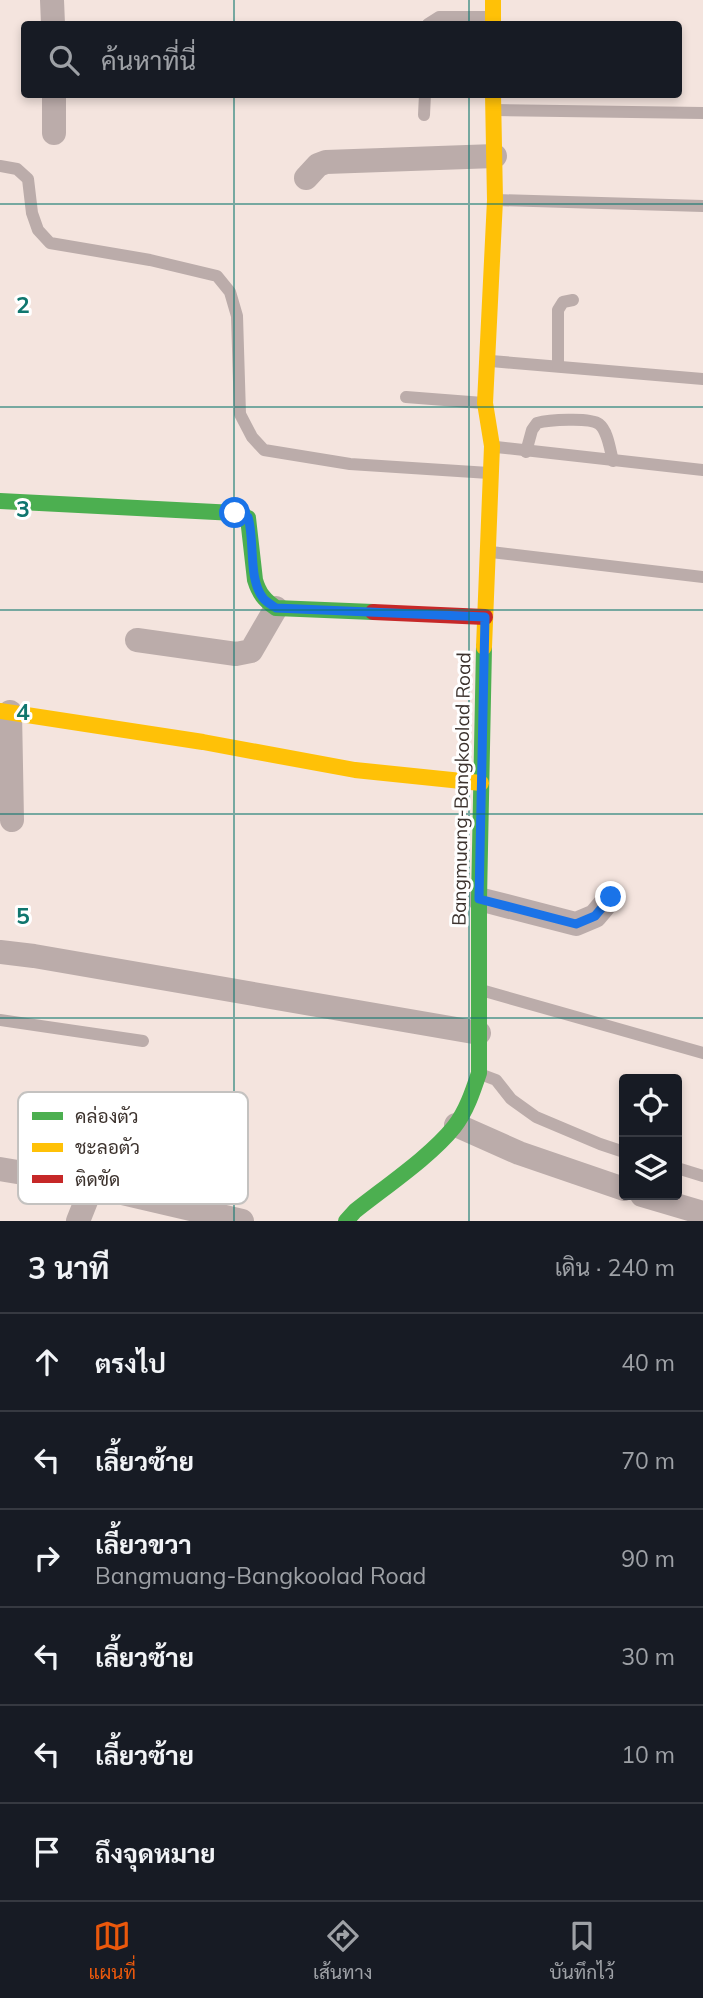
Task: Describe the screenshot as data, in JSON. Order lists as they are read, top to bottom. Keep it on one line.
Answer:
{"streets":{"street":["Bangmuang-Bangkoolad Road"]},"legend":["คล่องตัว","ชะลอตัว","ติดขัด"],"page":{"search":"ค้นหาที่นี่","heading":["3 นาที","เดิน · 240 m"],"list":[["ตรงไป","40 m"],["เลี้ยวซ้าย","70 m"],["เลี้ยวขวา","Bangmuang-Bangkoolad Road","90 m"],["เลี้ยวซ้าย","30 m"],["เลี้ยวซ้าย","10 m"],"ถึงจุดหมาย"],"nav":["แผนที่","เส้นทาง","บันทึกไว้"]},"grid":{"rows":["2","3","4","5"]}}
